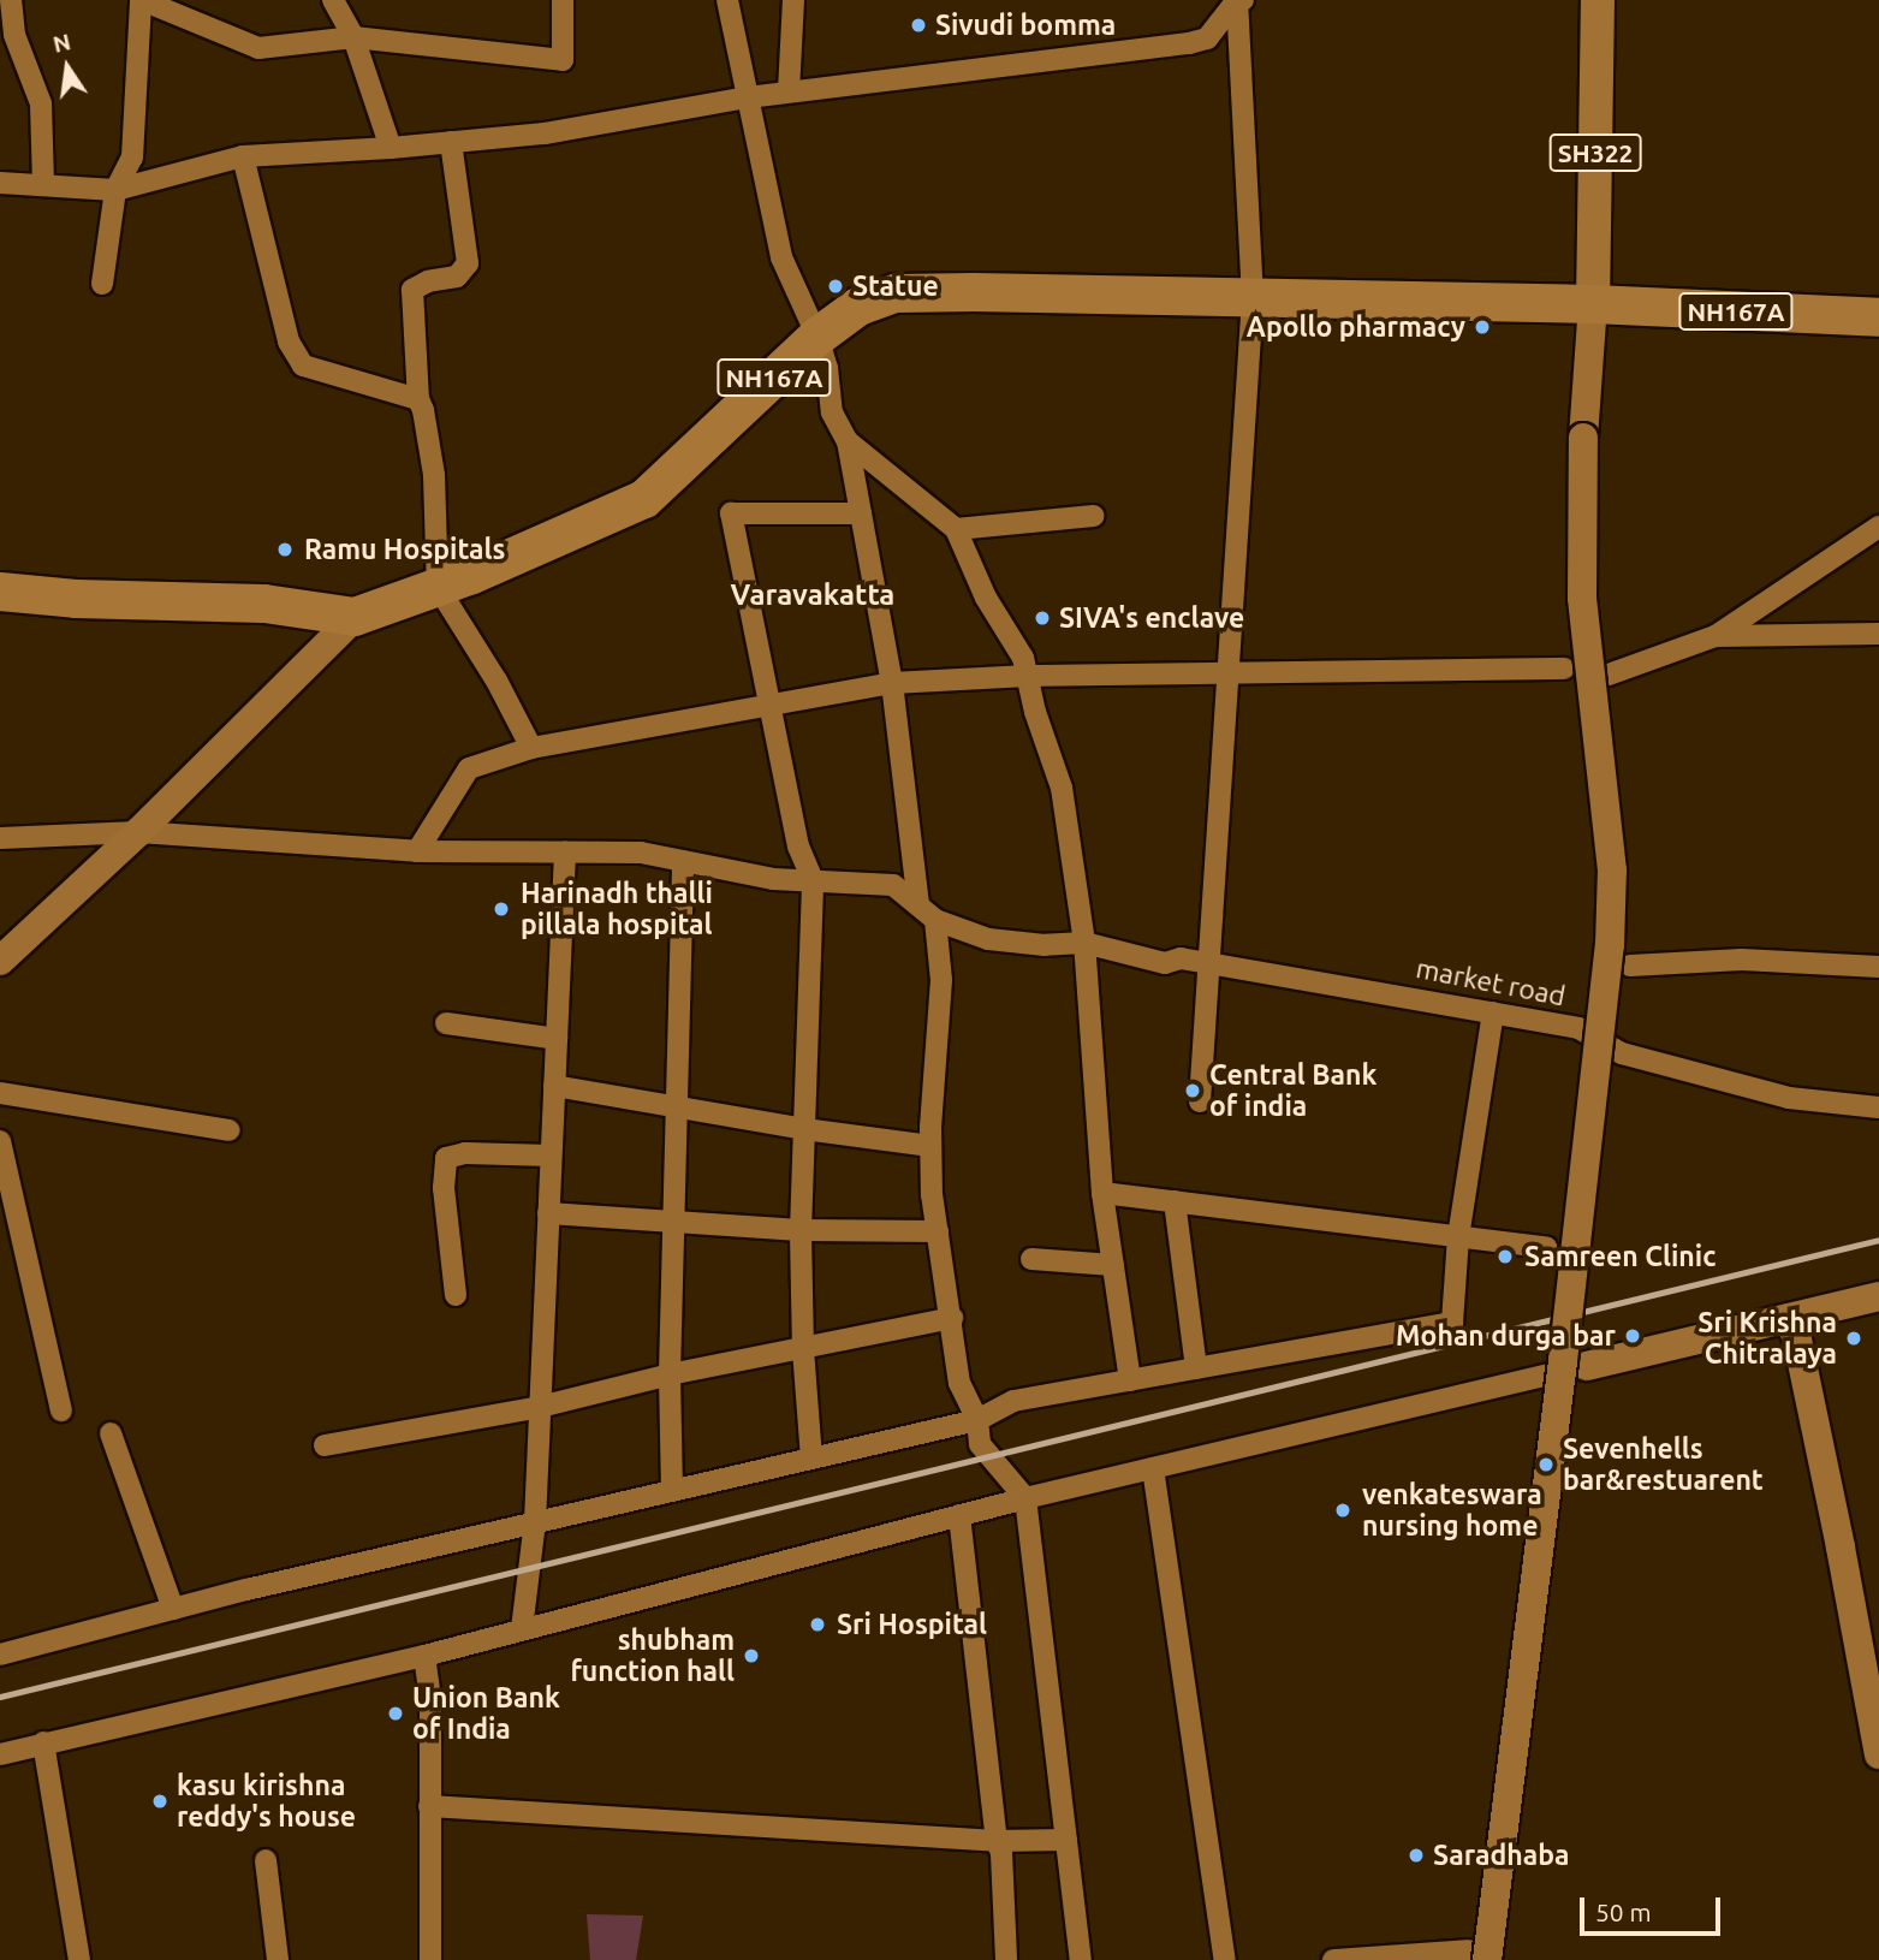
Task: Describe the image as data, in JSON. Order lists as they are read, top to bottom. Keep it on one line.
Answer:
{"streets":{"highway":["NH167A"],"main road":["SH322"],"street":["market road"]},"crossings":[["SH322","NH167A"]],"districts":["Varavakatta"],"places":["Sivudi bomma","Statue","Apollo pharmacy","Ramu Hospitals","SIVA's enclave","Harinadh thalli pillala hospital","Central Bank of india","Samreen Clinic","Mohan durga bar","Sri Krishna Chitralaya","Sevenhells bar&restuarent","venkateswara nursing home","Sri Hospital","shubham function hall","Union Bank of India","kasu kirishna reddy's house","Saradhaba"],"scale_bar":"50 m","north":"top"}
